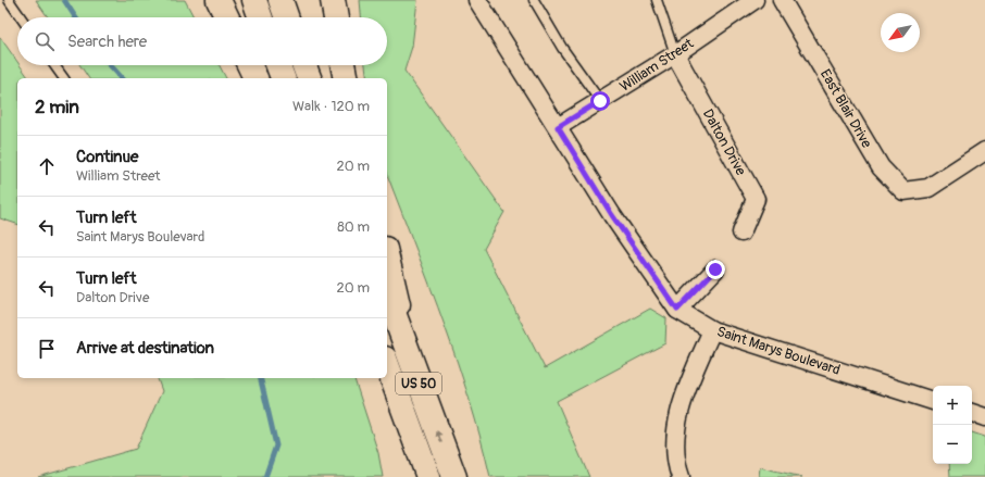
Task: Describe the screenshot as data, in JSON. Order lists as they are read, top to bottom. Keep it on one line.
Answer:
{"streets":{"highway":["US 50"],"street":["William Street","East Blair Drive","Dalton Drive","Saint Marys Boulevard"]},"crossings":[["William Street","Dalton Drive"],["William Street","Saint Marys Boulevard"]],"north":"bottom left","page":{"search":"Search here","heading":["2 min","Walk · 120 m"],"list":[["Continue","William Street","20 m"],["Turn left","Saint Marys Boulevard","80 m"],["Turn left","Dalton Drive","20 m"],"Arrive at destination"],"map_buttons":["+","−"]}}
